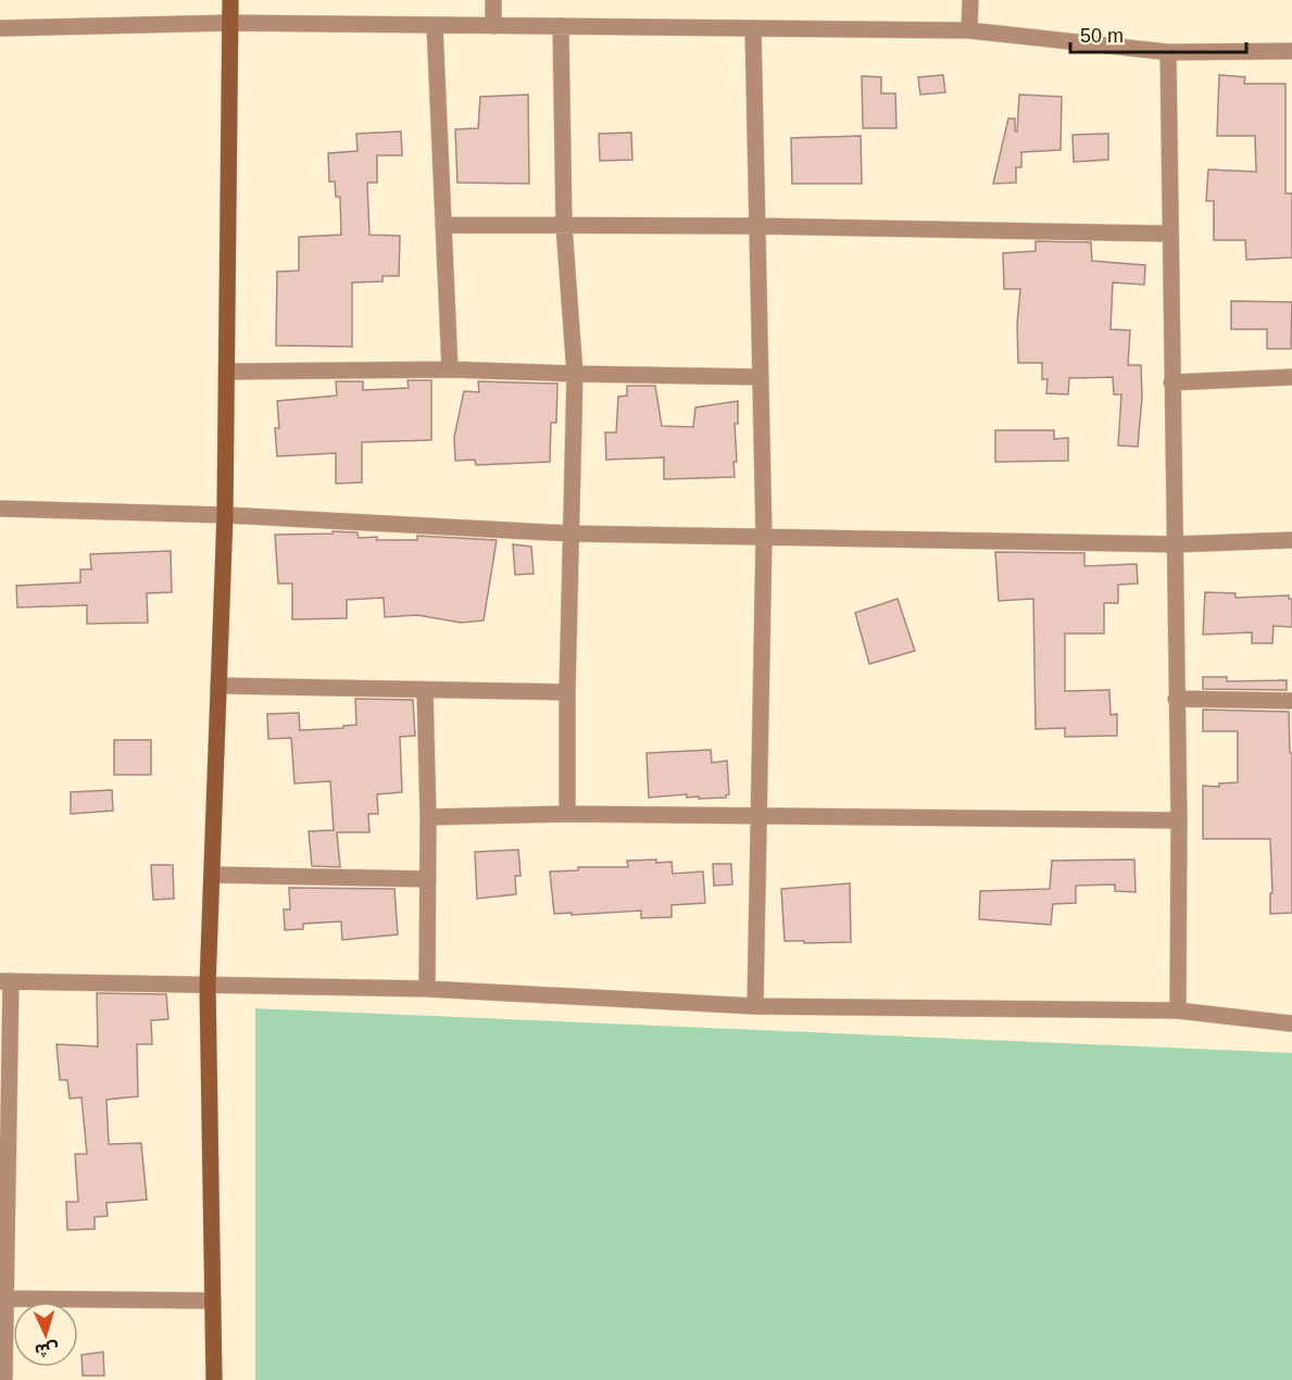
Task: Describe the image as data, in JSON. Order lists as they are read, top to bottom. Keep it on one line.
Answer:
{"scale_bar":"50 m","north":"bottom"}
